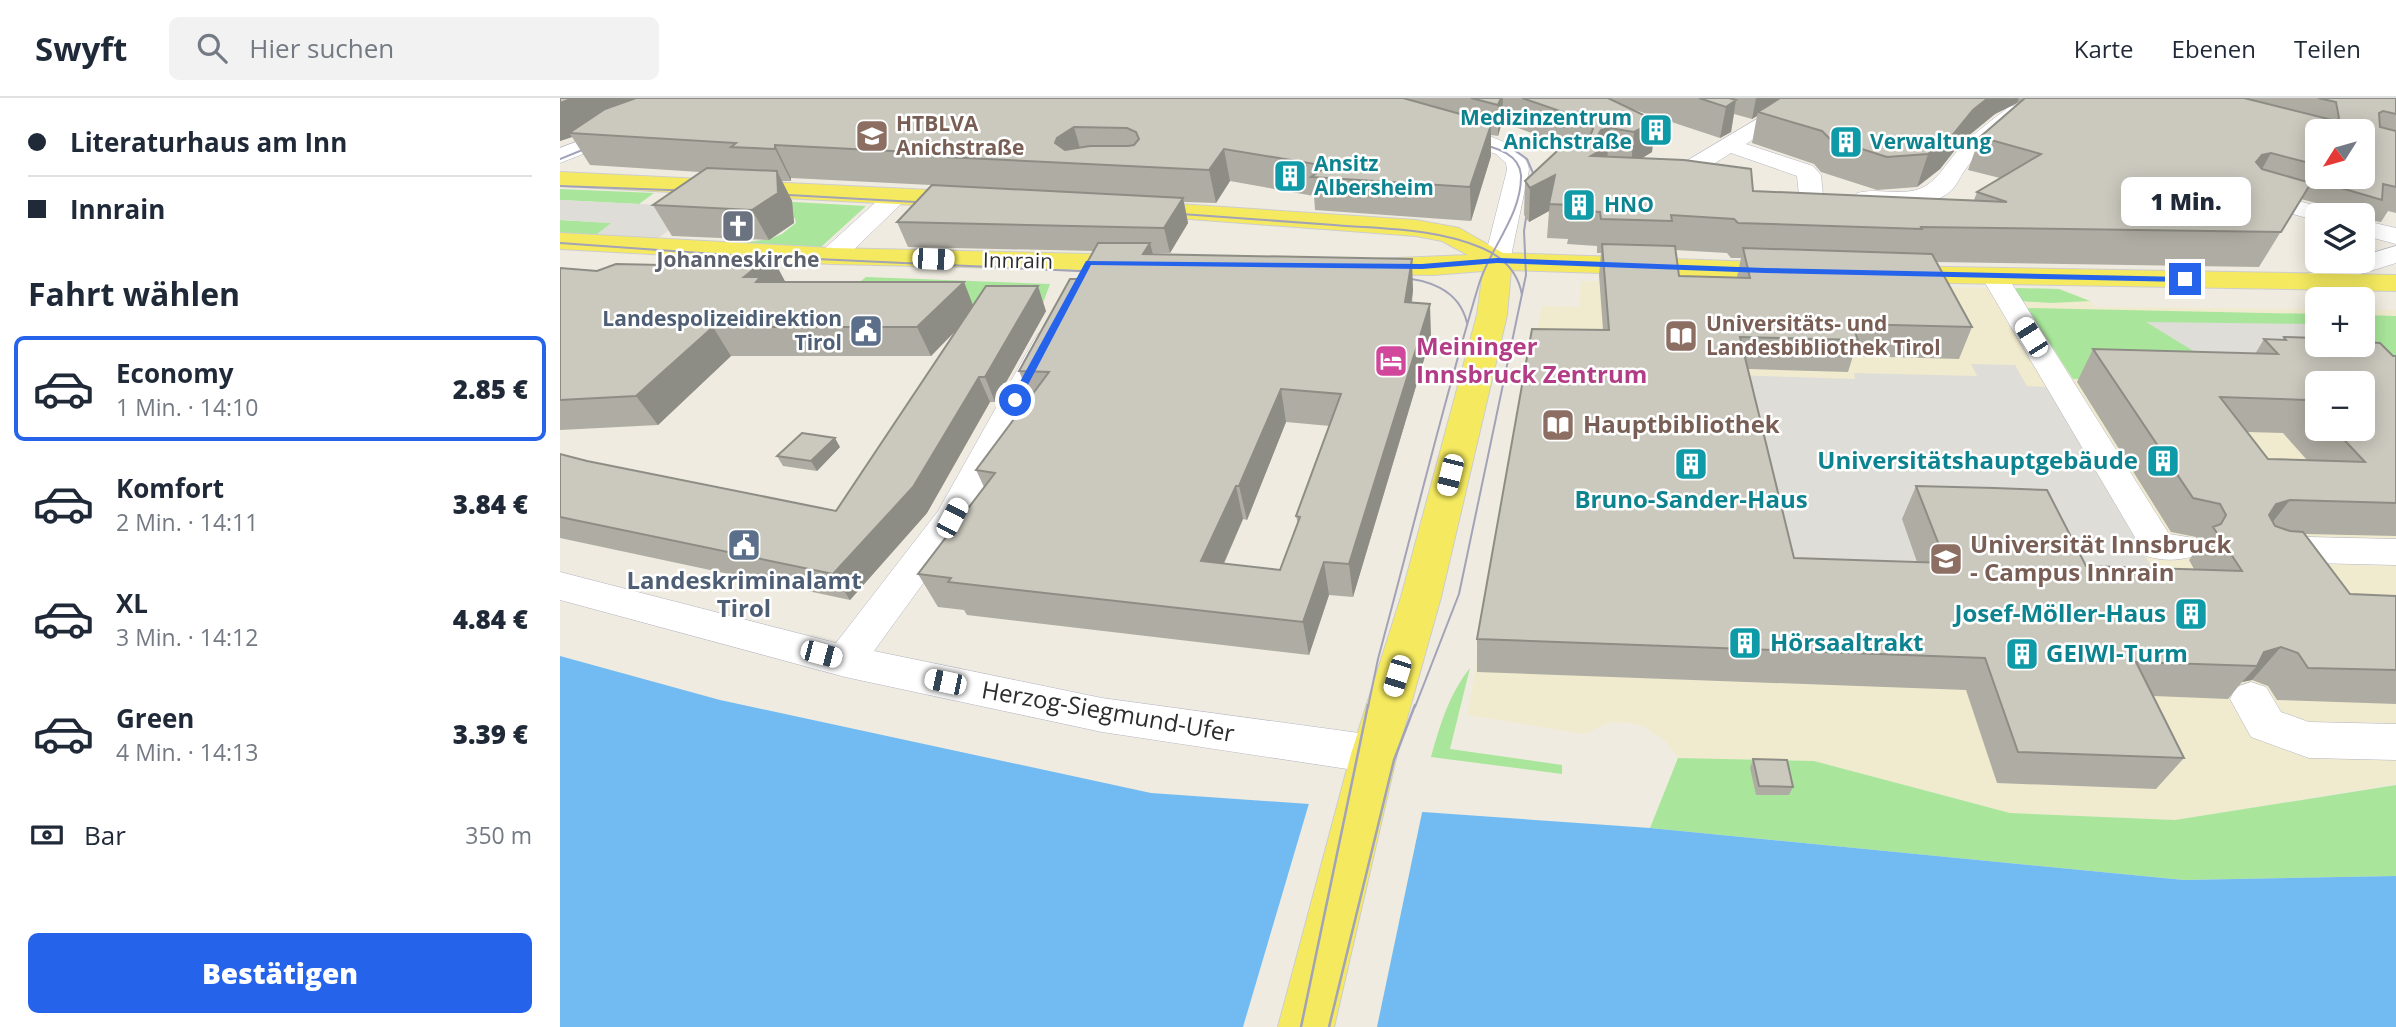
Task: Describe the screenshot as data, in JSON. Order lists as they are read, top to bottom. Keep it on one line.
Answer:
{"streets":{"main road":["Innrain"],"street":["Herzog-Siegmund-Ufer"]},"places":{"building":["Medizinzentrum Anichstraße","Verwaltung","Ansitz Albersheim","HNO","Universitätshauptgebäude","Bruno-Sander-Haus","Josef-Möller-Haus","Hörsaaltrakt","GEIWI-Turm"],"school or university":["HTBLVA Anichstraße","Universität Innsbruck - Campus Innrain"],"church":["Johanneskirche"],"public building":["Landespolizeidirektion Tirol","Landeskriminalamt Tirol"],"library":["Universitäts- und Landesbibliothek Tirol","Hauptbibliothek"],"hotel":["Meininger Innsbruck Zentrum"]},"north":"bottom left","page":{"header":"Swyft","search":"Hier suchen","nav":["Karte","Ebenen","Teilen"],"banner":["Literaturhaus am Inn","Innrain"],"map_buttons":["+","−"],"bubble":"1 Min.","heading":"Fahrt wählen","list":[{"name":"Economy","note":"1 Min. · 14:10","value":"2.85 €"},{"name":"Komfort","note":"2 Min. · 14:11","value":"3.84 €"},{"name":"XL","note":"3 Min. · 14:12","value":"4.84 €"},{"name":"Green","note":"4 Min. · 14:13","value":"3.39 €"}],"pay":["Bar","350 m"],"buttons":"Bestätigen"}}
